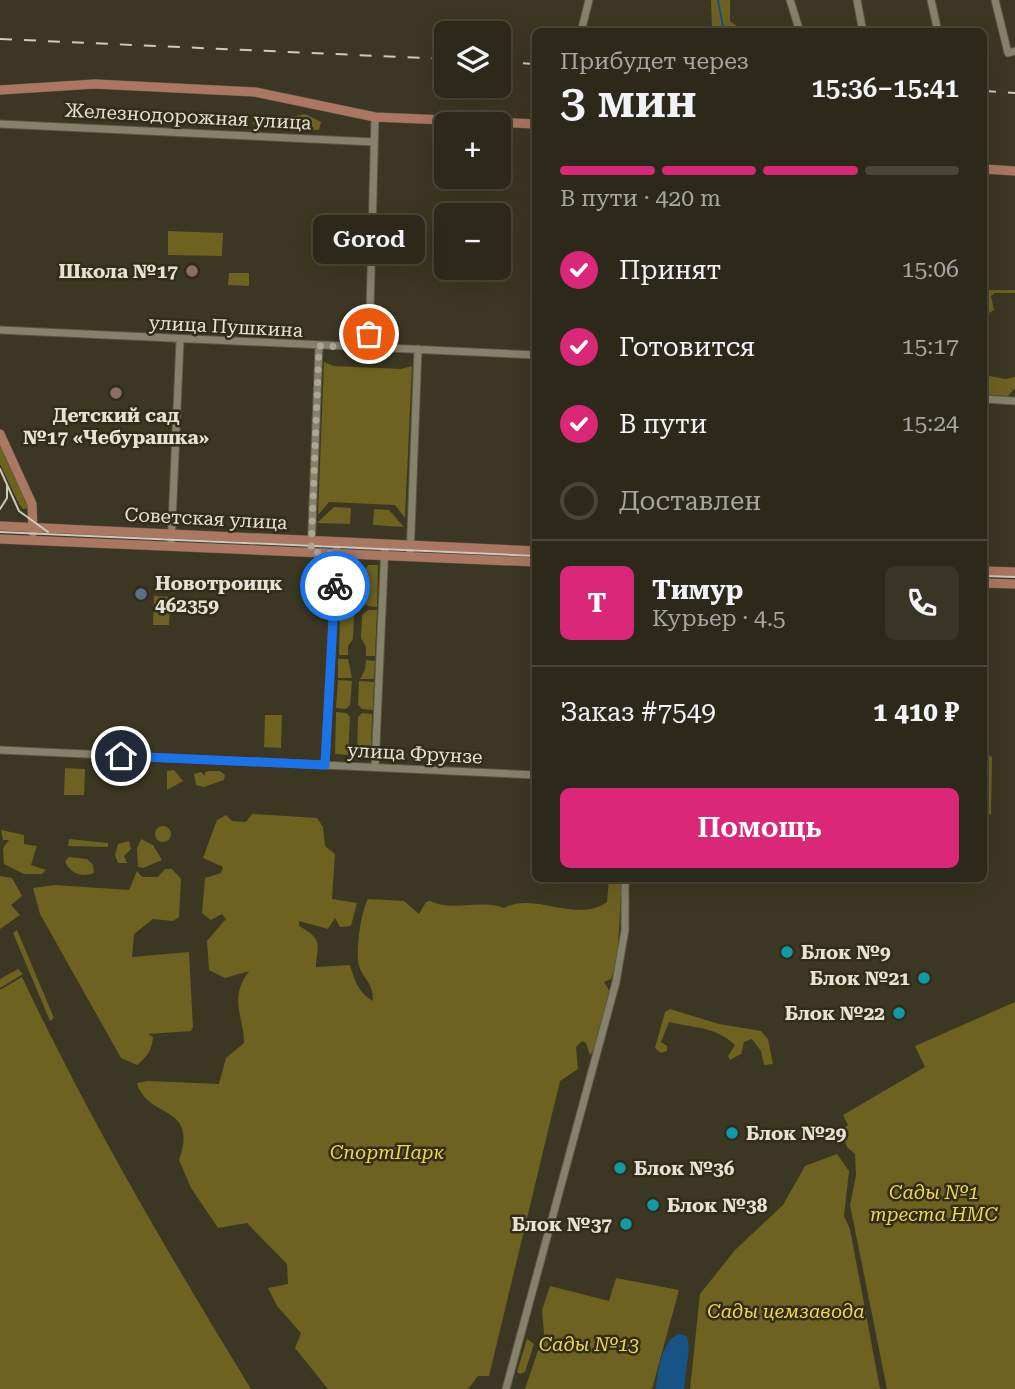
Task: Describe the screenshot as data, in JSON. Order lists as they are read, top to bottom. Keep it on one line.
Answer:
{"streets":{"main road":["Железнодорожная улица","Советская улица"],"street":["улица Пушкина","улица Фрунзе"]},"parks":["СпортПарк","Сады №1 треста НМС","Сады цемзавода","Сады №13"],"places":["Школа №17","Gorod","Детский сад №17 «Чебурашка»","Новотроицк 462359","Блок №9","Блок №21","Блок №22","Блок №29","Блок №36","Блок №38","Блок №37"],"page":{"map_buttons":["+","−"],"heading":["3 мин","Прибудет через","15:36–15:41"],"panel":["Тимур","Курьер · 4.5","Заказ #7549","1 410 ₽"],"bar":"В пути · 420 m","bubble":"Gorod","list":[["Принят","15:06"],["Готовится","15:17"],["В пути","15:24"],"Доставлен"],"round":"Т","buttons":"Помощь"}}
